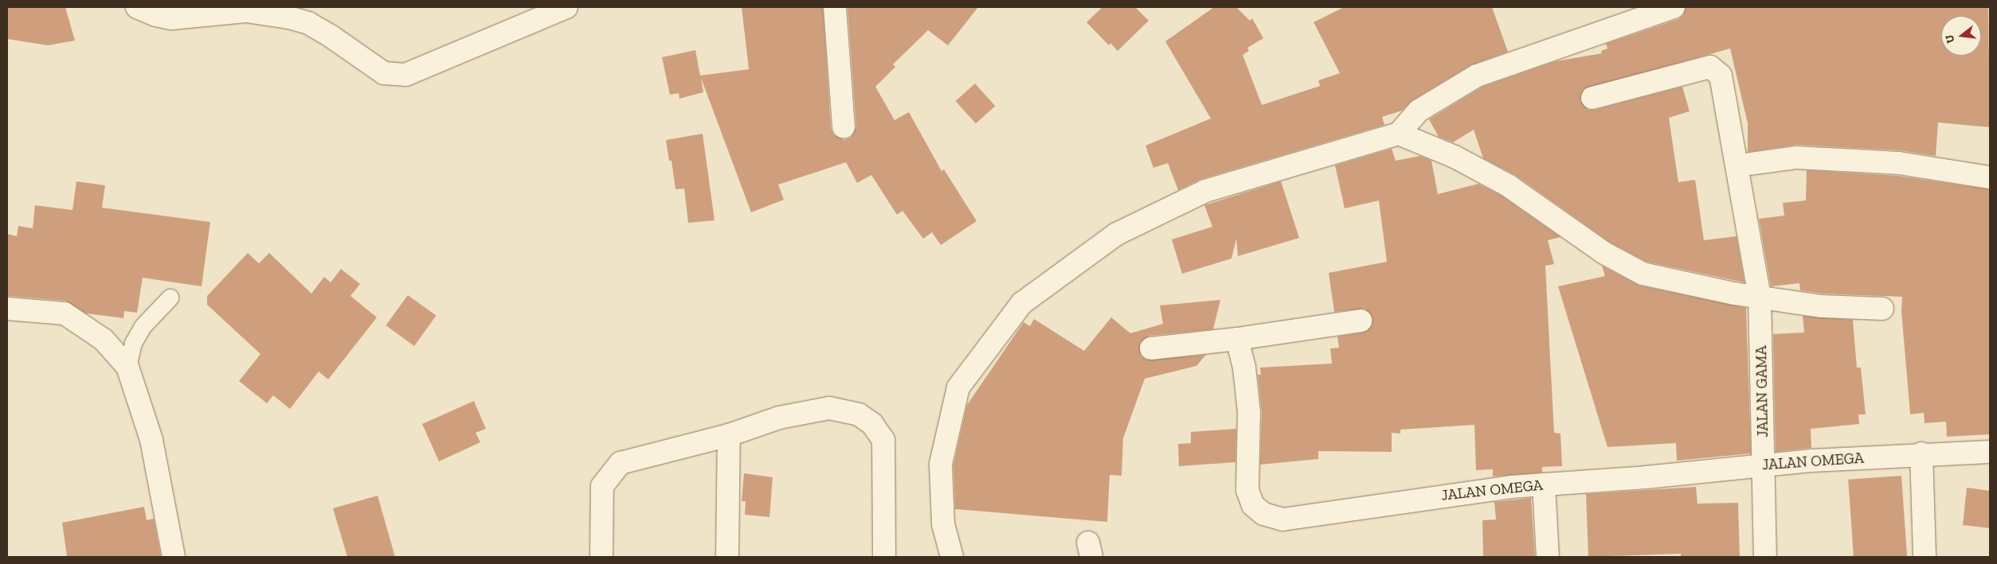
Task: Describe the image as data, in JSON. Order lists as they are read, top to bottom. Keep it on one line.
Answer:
{"streets":{"street":["JALAN GAMA","JALAN OMEGA"]},"crossings":[["JALAN GAMA","JALAN OMEGA"]],"north":"left"}
